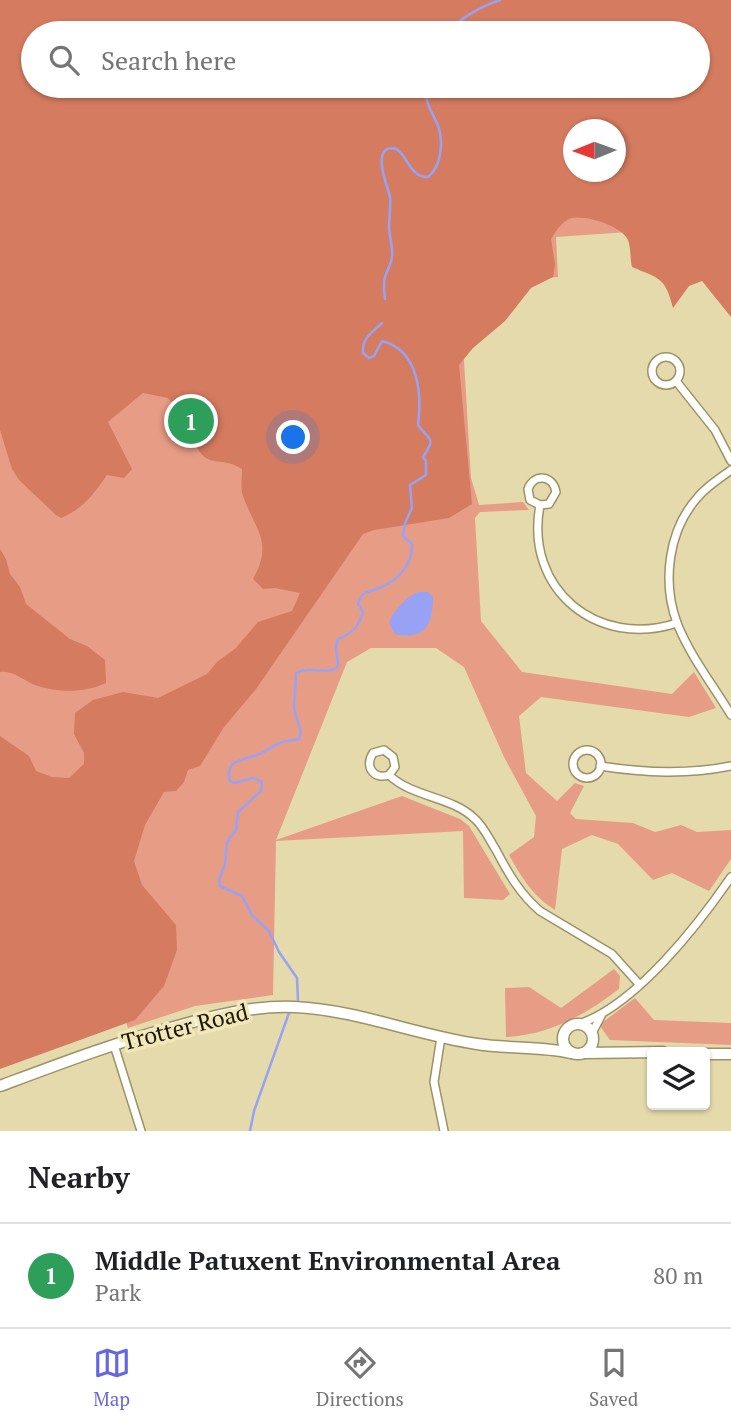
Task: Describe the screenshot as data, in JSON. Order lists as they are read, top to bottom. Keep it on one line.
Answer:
{"streets":{"street":["Trotter Road"]},"north":"left","page":{"search":"Search here","pins":"1","heading":"Nearby","list":[{"mark":"1","name":"Middle Patuxent Environmental Area","note":"Park","value":"80 m"}],"nav":["Map","Directions","Saved"]}}
